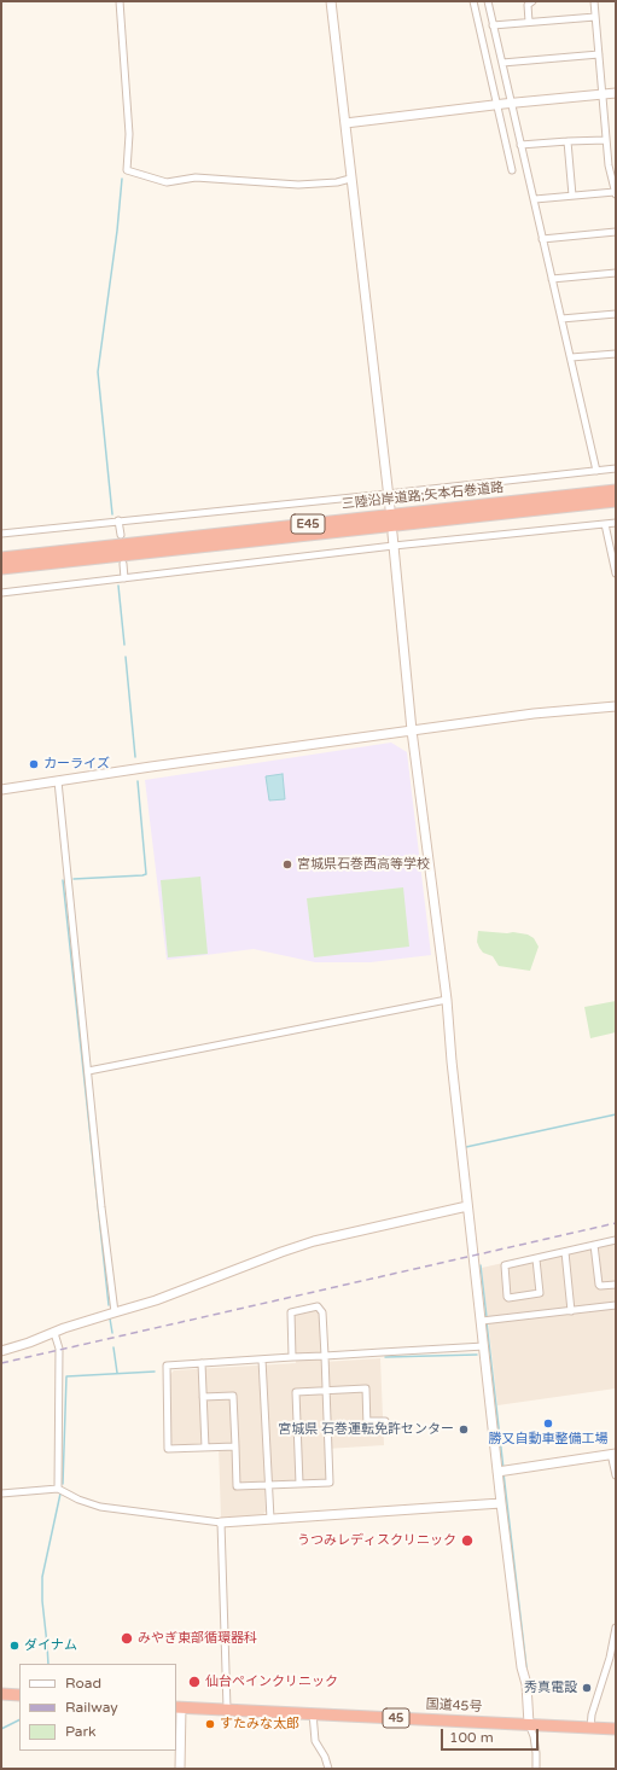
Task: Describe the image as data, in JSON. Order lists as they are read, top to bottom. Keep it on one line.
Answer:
{"streets":{"highway":["三陸沿岸道路;矢本石巻道路","E45","国道45号","45"]},"places":["カーライズ","宮城県石巻西高等学校","勝又自動車整備工場","宮城県 石巻運転免許センター","うつみレディスクリニック","みやぎ東部循環器科","ダイナム","仙台ペインクリニック","秀真電設","すたみな太郎"],"legend":["Road","Railway","Park"],"scale_bar":"100 m"}
